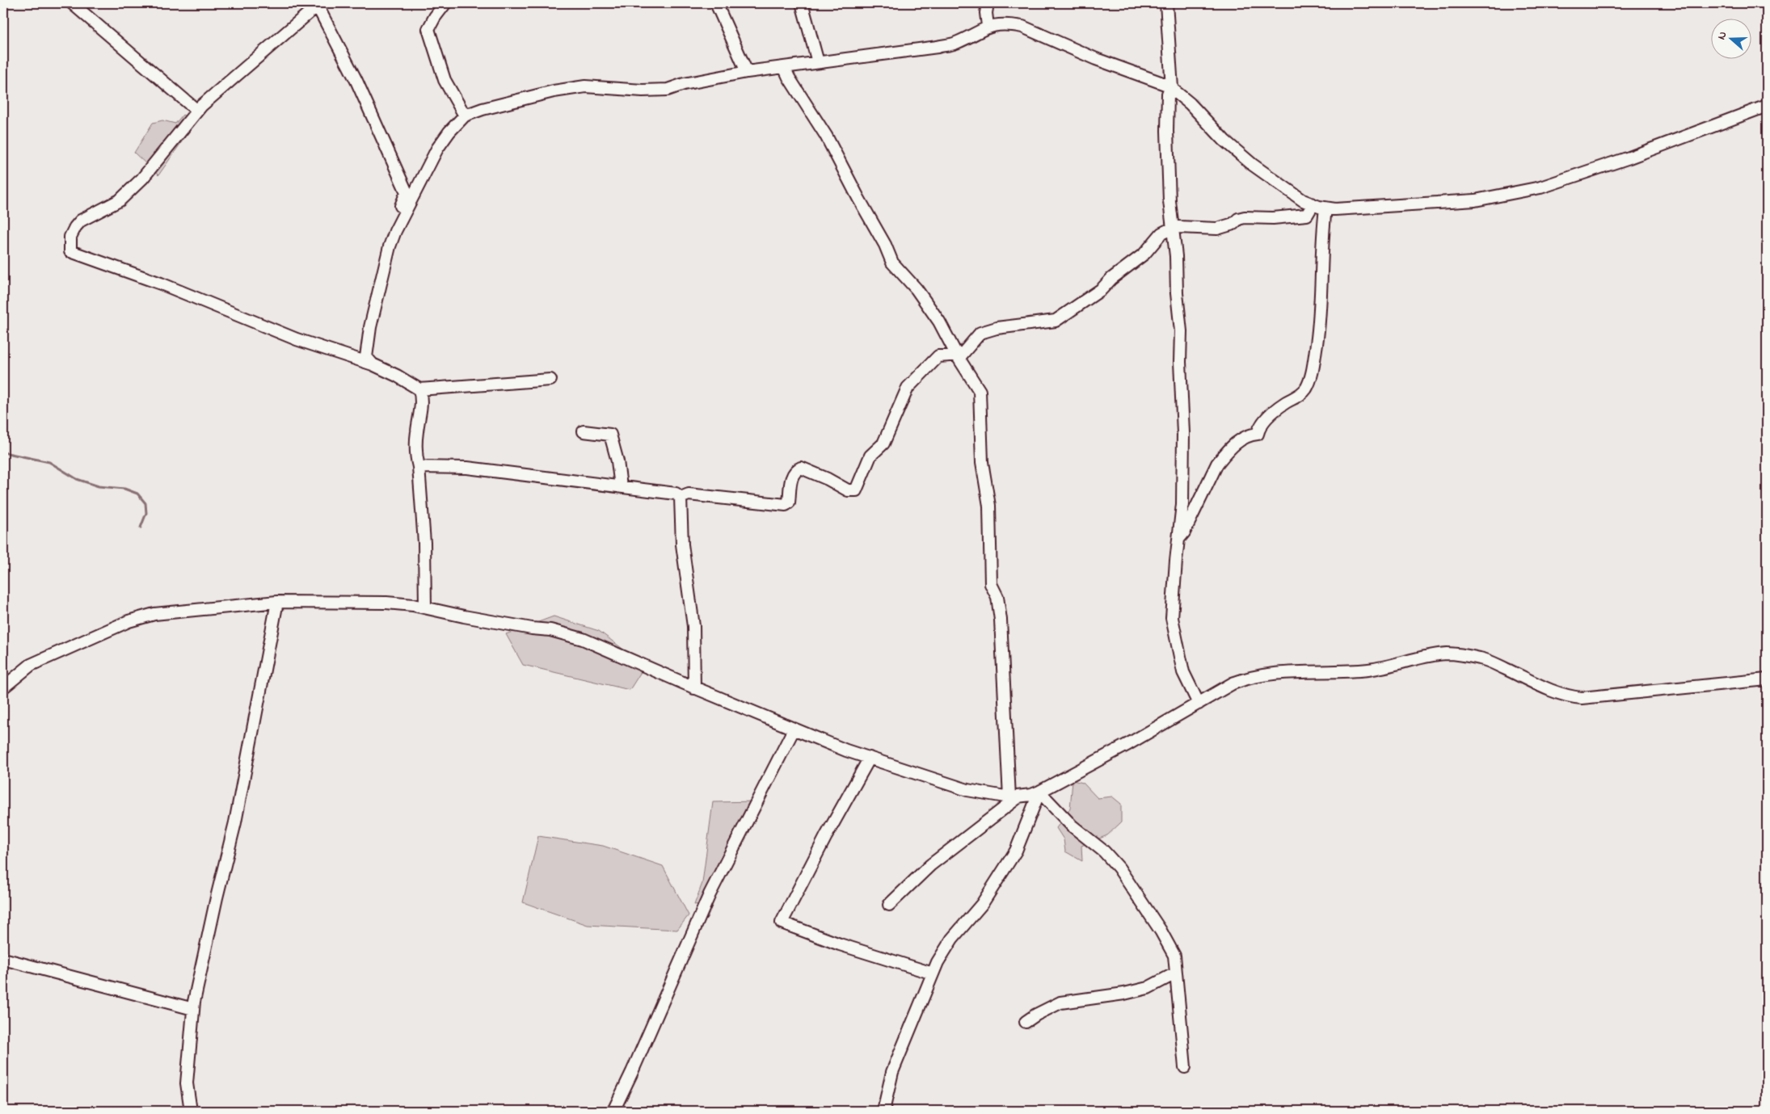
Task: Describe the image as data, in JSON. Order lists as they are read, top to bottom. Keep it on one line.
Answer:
{"north":"left"}
